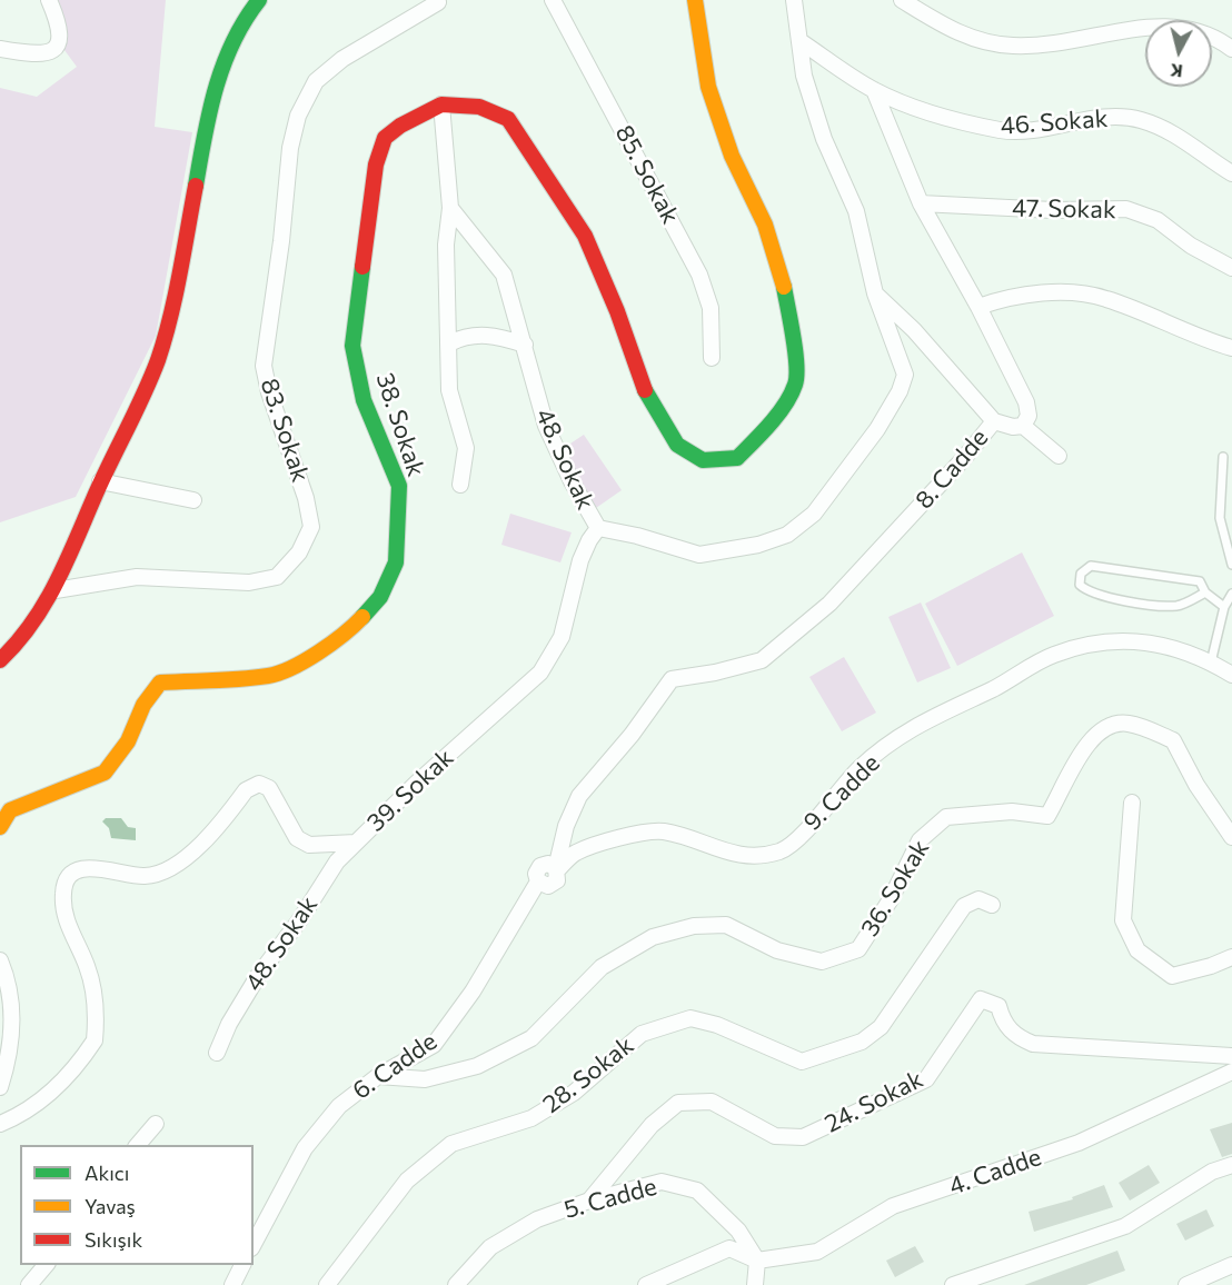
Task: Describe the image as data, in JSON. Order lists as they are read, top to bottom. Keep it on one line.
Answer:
{"streets":{"street":["46. Sokak","85. Sokak","47. Sokak","38. Sokak","83. Sokak","48. Sokak","8. Cadde","39. Sokak","9. Cadde","36. Sokak","6. Cadde","28. Sokak","24. Sokak","4. Cadde","5. Cadde"]},"crossings":[["48. Sokak","8. Cadde"],["48. Sokak","39. Sokak"],["8. Cadde","9. Cadde"],["8. Cadde","6. Cadde"],["9. Cadde","6. Cadde"],["36. Sokak","6. Cadde"],["24. Sokak","5. Cadde"],["4. Cadde","5. Cadde"]],"legend":["Akıcı","Yavaş","Sıkışık"],"north":"bottom"}
